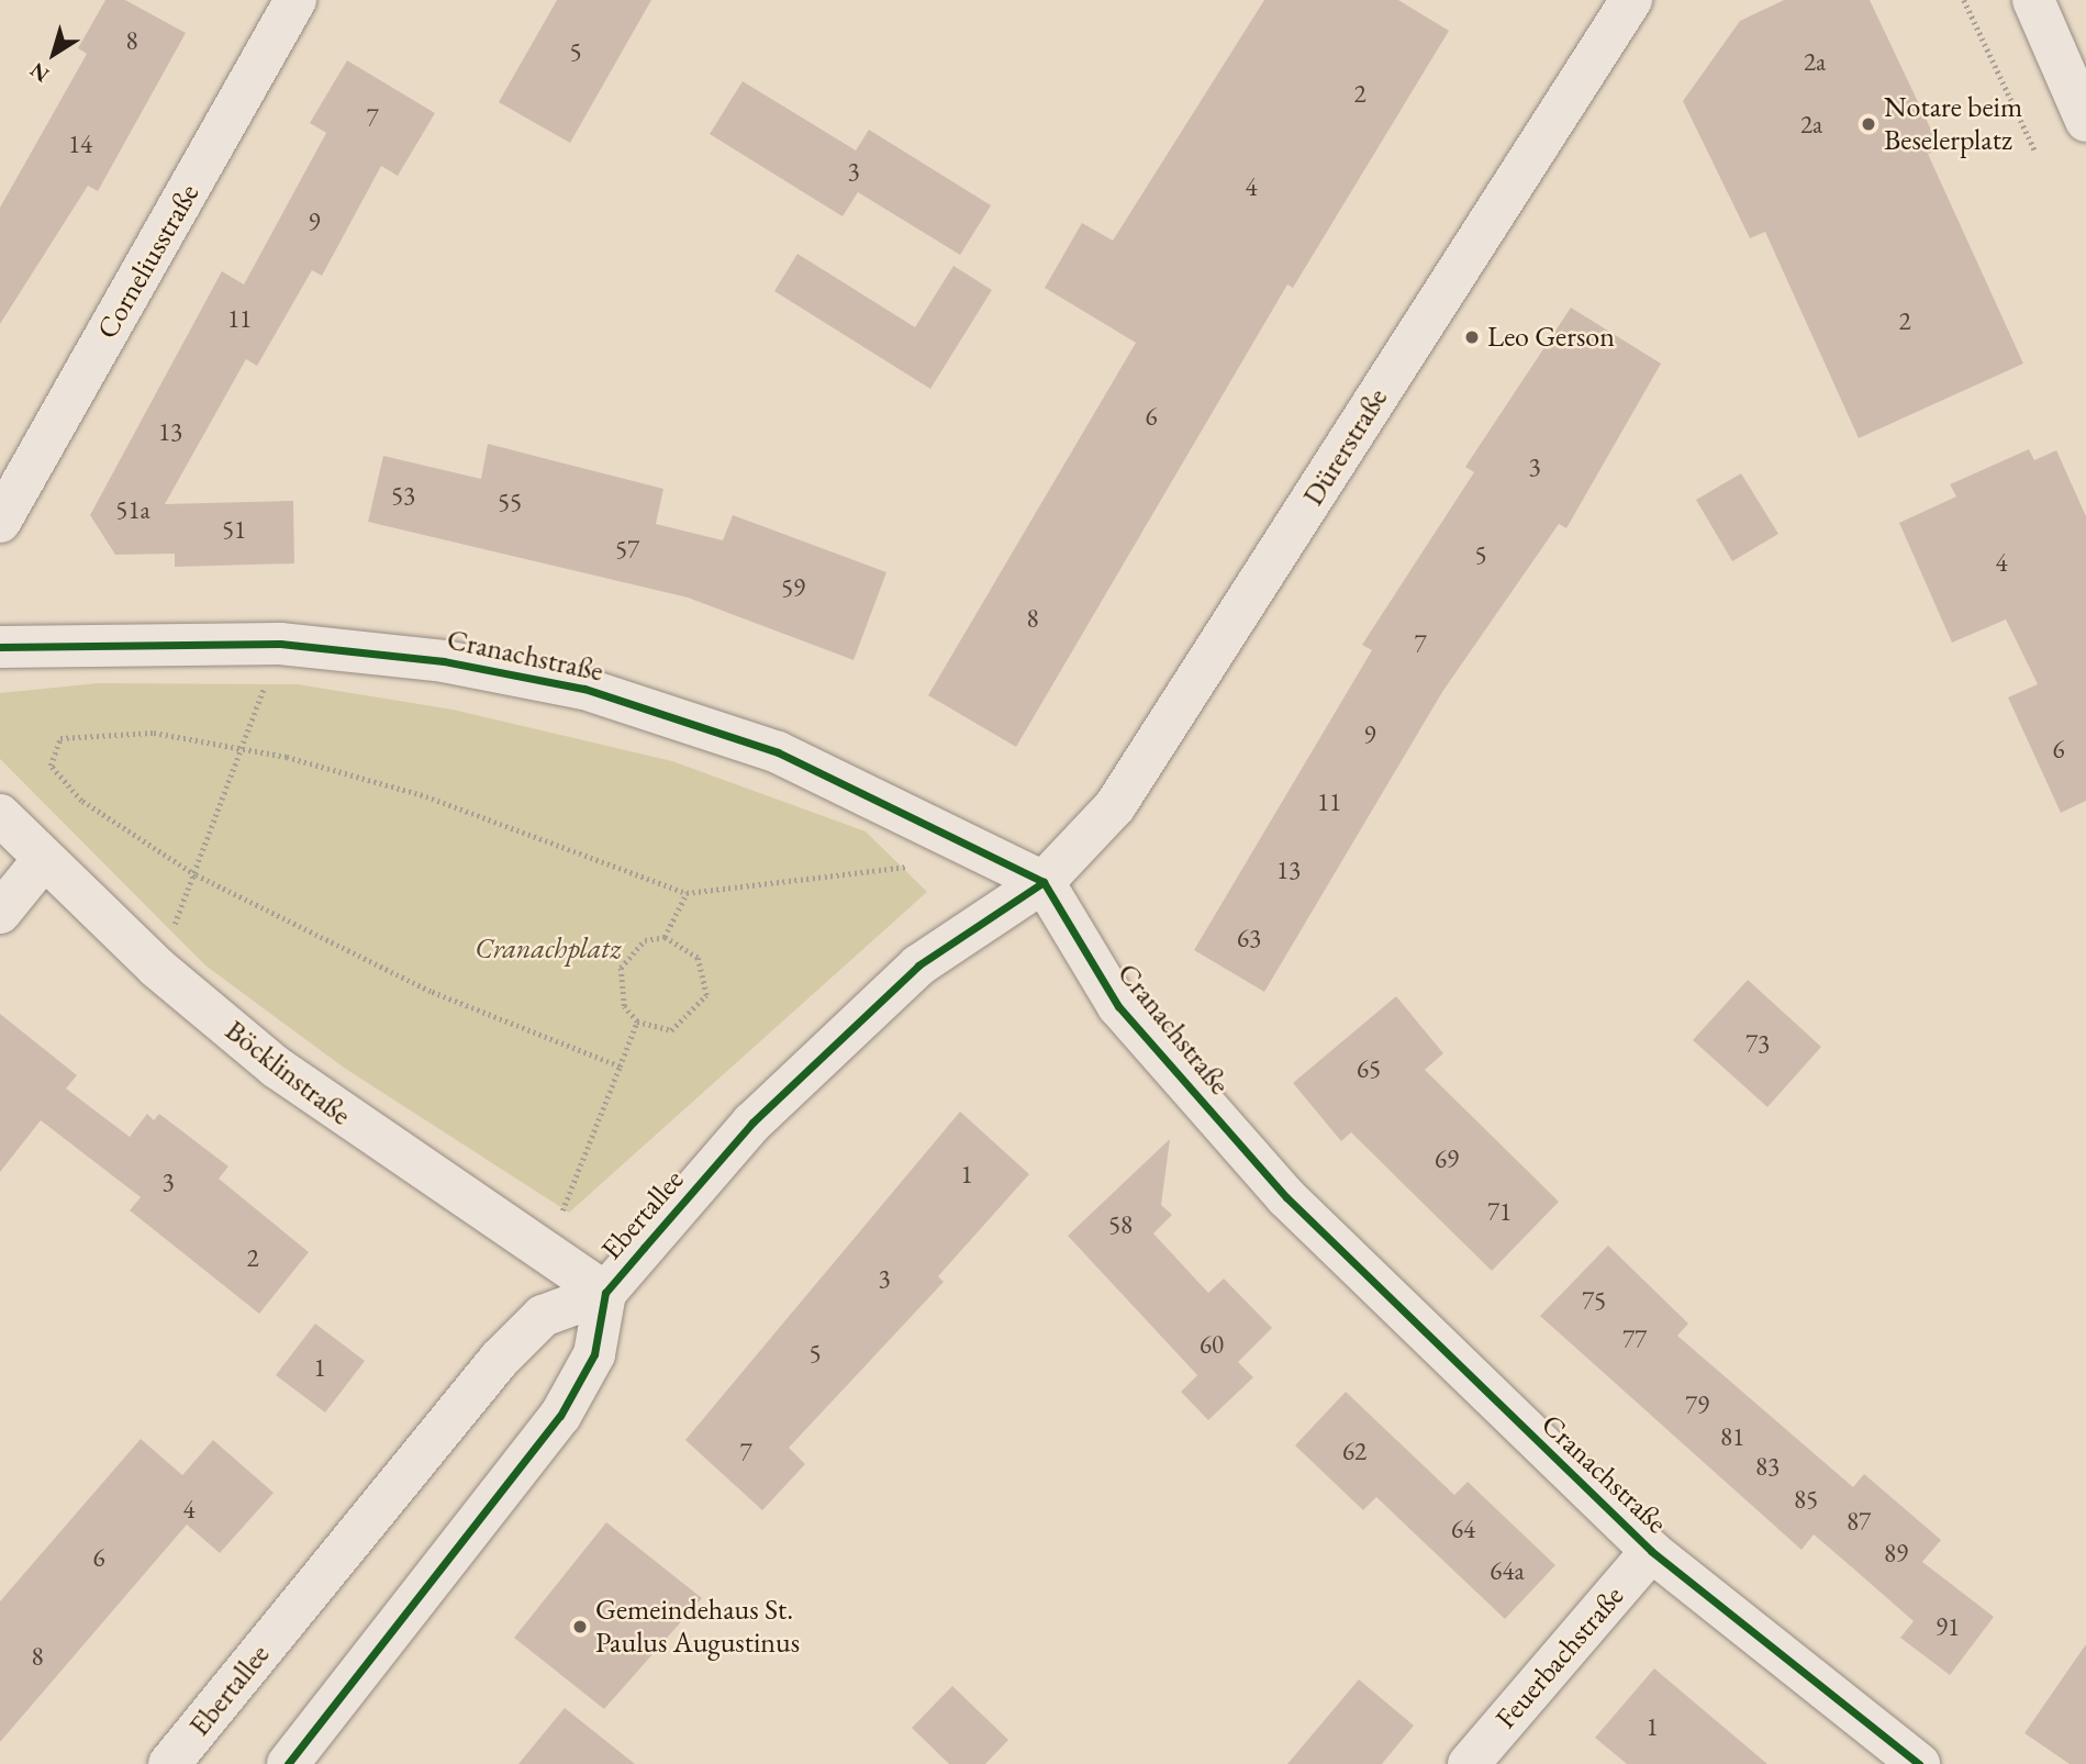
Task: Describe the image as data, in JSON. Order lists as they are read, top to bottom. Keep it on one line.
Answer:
{"streets":{"street":["Corneliusstraße","Dürerstraße","Cranachstraße","Böcklinstraße","Ebertallee","Feuerbachstraße"]},"crossings":[["Dürerstraße","Cranachstraße"],["Dürerstraße","Ebertallee"],["Cranachstraße","Ebertallee"],["Cranachstraße","Feuerbachstraße"],["Böcklinstraße","Ebertallee"]],"parks":["Cranachplatz"],"places":["Notare beim Beselerplatz","Leo Gerson","Gemeindehaus St. Paulus Augustinus"],"house_numbers":["8","5","2a","2","7","2a","14","3","4","9","11","2","6","13","3","53","55","51a","51","57","5","4","59","8","7","9","6","11","13","63","73","65","69","1","3","71","58","2","3","75","77","60","5","1","79","81","62","7","83","85","4","87","64","89","6","64a","91","8","1"],"north":"bottom left"}
